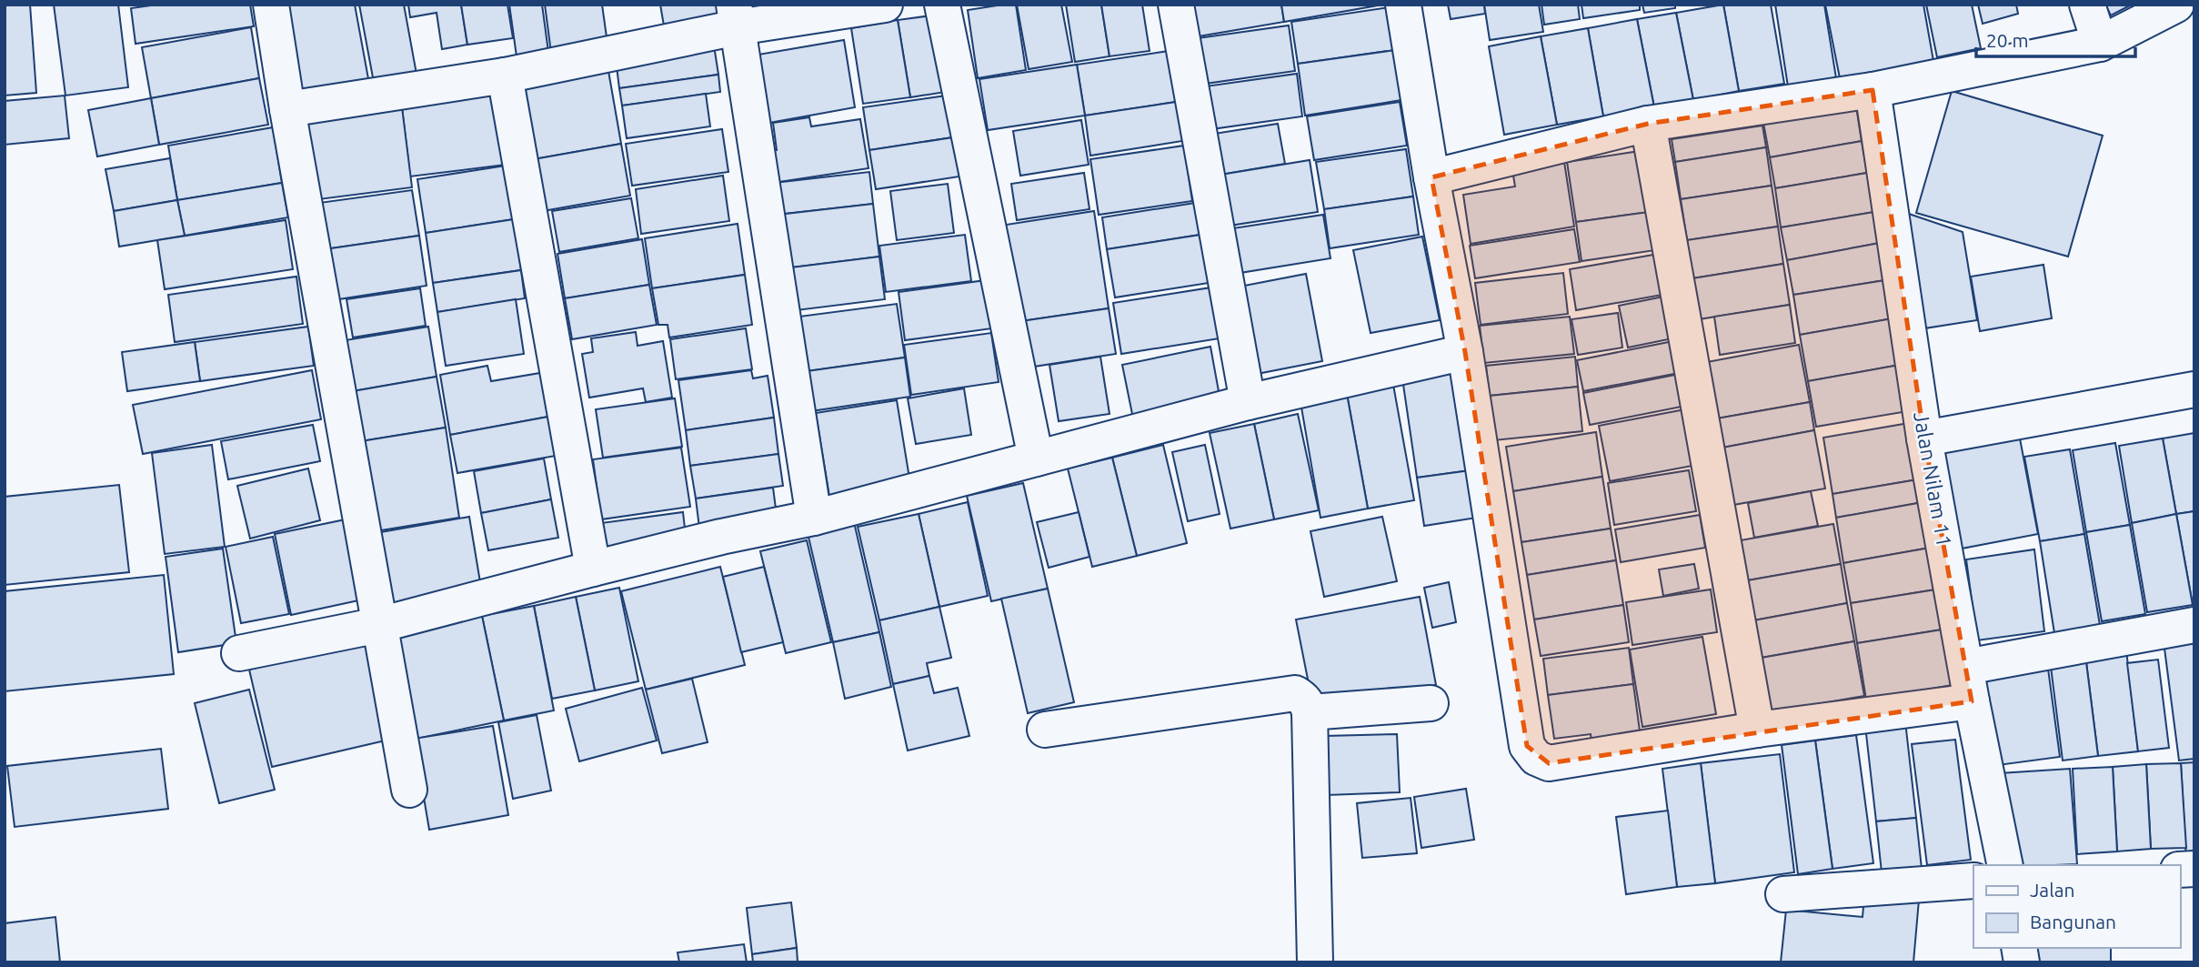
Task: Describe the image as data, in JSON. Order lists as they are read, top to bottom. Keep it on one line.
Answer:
{"streets":{"street":["Jalan Nilam 11"]},"legend":["Jalan","Bangunan"],"scale_bar":"20 m"}
